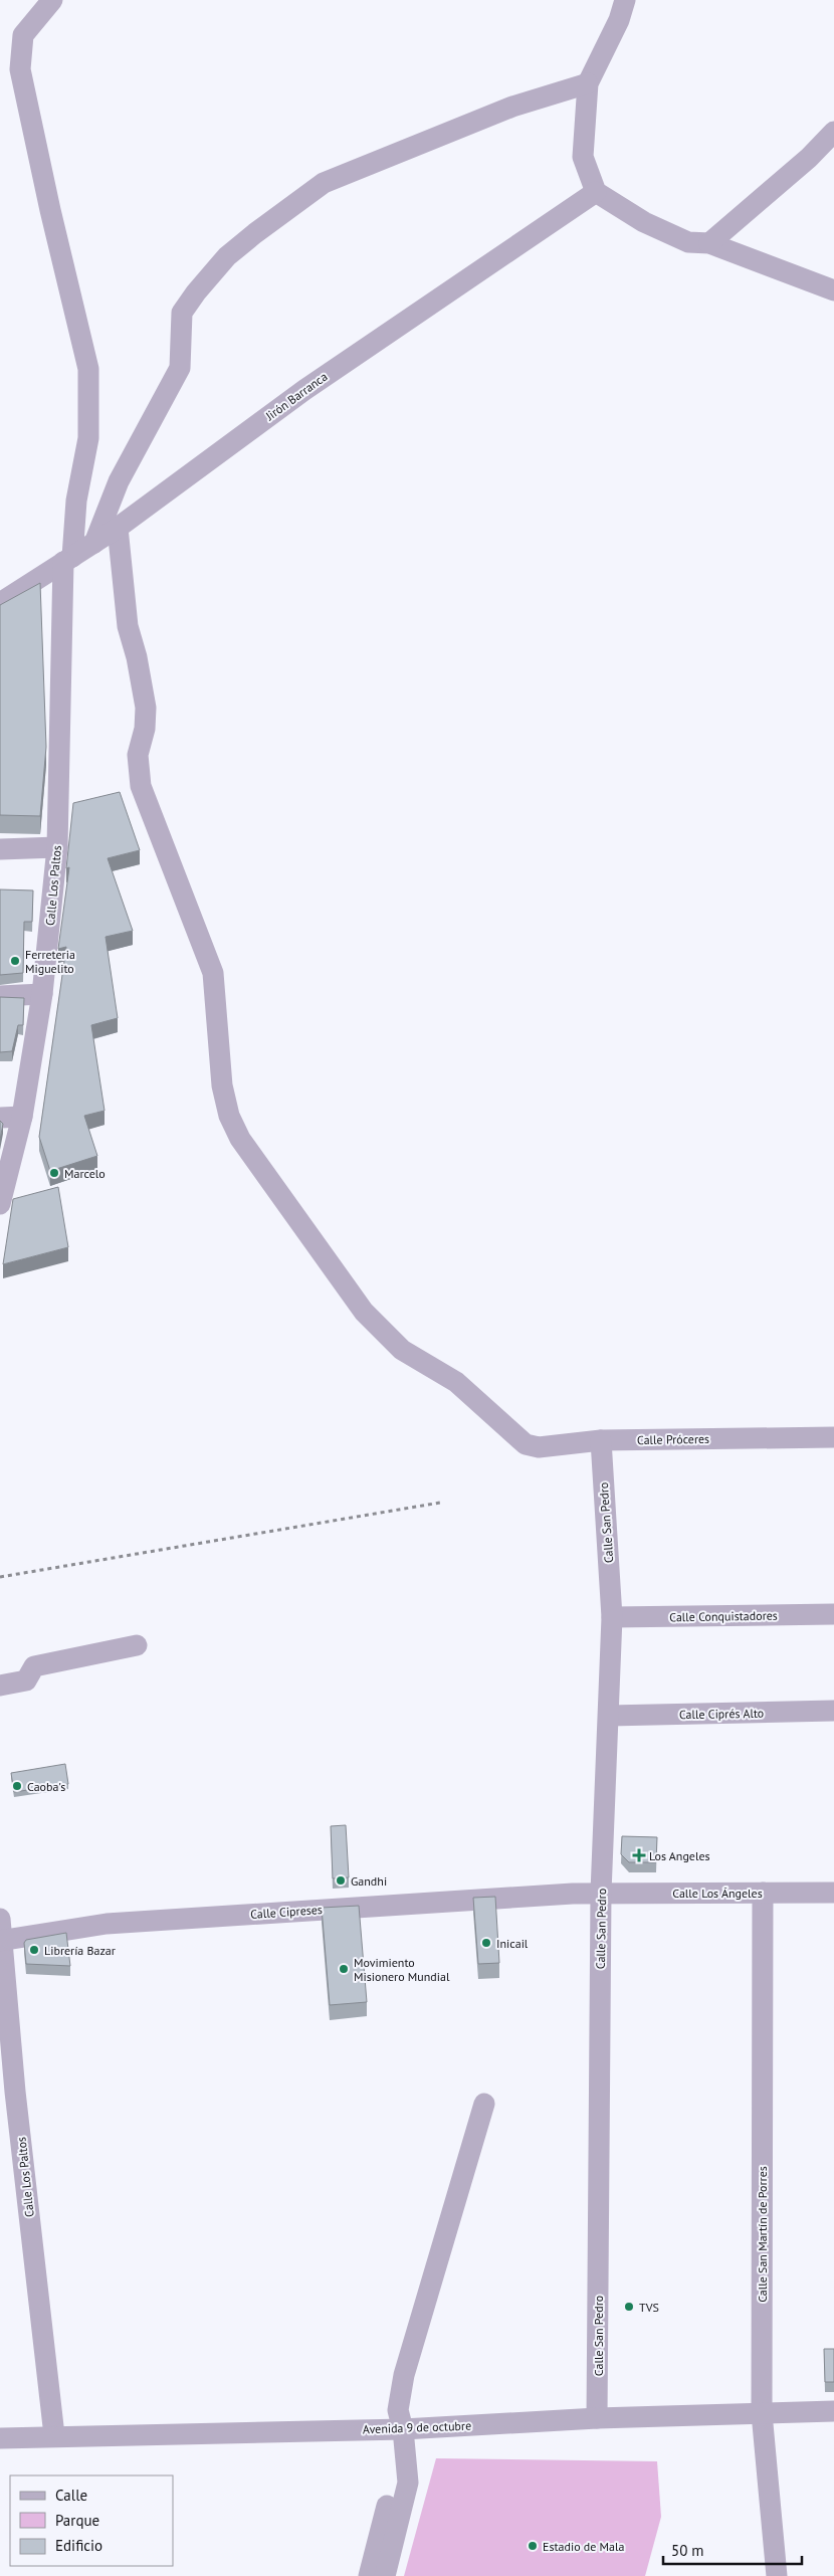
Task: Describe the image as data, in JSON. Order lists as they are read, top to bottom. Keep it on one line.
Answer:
{"streets":{"street":["Jirón Barranca","Calle Los Paltos","Calle Próceres","Calle San Pedro","Calle Conquistadores","Calle Ciprés Alto","Calle Los Ángeles","Calle Cipreses","Calle San Martín de Porres","Avenida 9 de octubre"]},"crossings":[["Jirón Barranca","Calle Los Paltos"],["Jirón Barranca","Calle Próceres"],["Calle Los Paltos","Calle Cipreses"],["Calle Los Paltos","Avenida 9 de octubre"],["Calle Próceres","Calle San Pedro"],["Calle San Pedro","Calle Conquistadores"],["Calle San Pedro","Calle Ciprés Alto"],["Calle San Pedro","Calle Los Ángeles"],["Calle San Pedro","Calle Cipreses"],["Calle San Pedro","Avenida 9 de octubre"],["Calle Los Ángeles","Calle Cipreses"],["Calle Los Ángeles","Calle San Martín de Porres"],["Calle San Martín de Porres","Avenida 9 de octubre"]],"places":{"other":["Ferreteria Miguelito","Marcelo","Caoba's","Gandhi","Inicail","Librería Bazar","Movimiento Misionero Mundial","TVS","Estadio de Mala"],"health":["Los Angeles"]},"legend":["Calle","Parque","Edificio"],"scale_bar":"50 m"}
